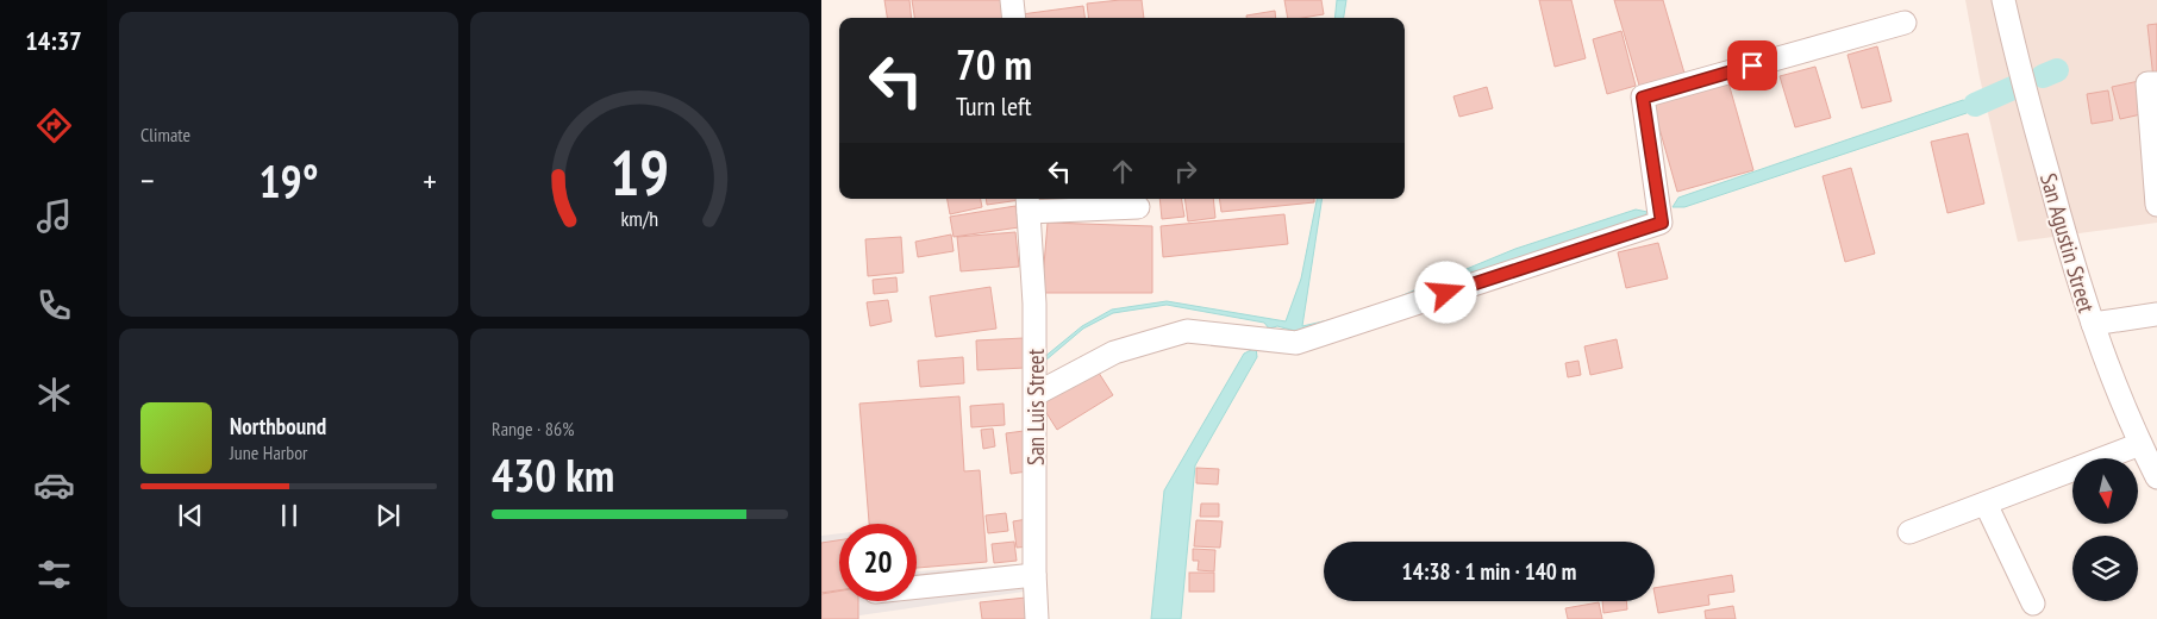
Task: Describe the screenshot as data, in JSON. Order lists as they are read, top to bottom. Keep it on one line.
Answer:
{"streets":{"street":["San Agustin Street","San Luis Street"]},"north":"bottom","page":{"tabs":"14:37","tile":["Climate",["Range · 86%","430 km"]],"turn":["70 m","Turn left"],"heat":["−","19°","+"],"song":["Northbound","June Harbor"],"limit":"20","trip":"14:38 · 1 min · 140 m","gauge":["19","km/h"]}}
